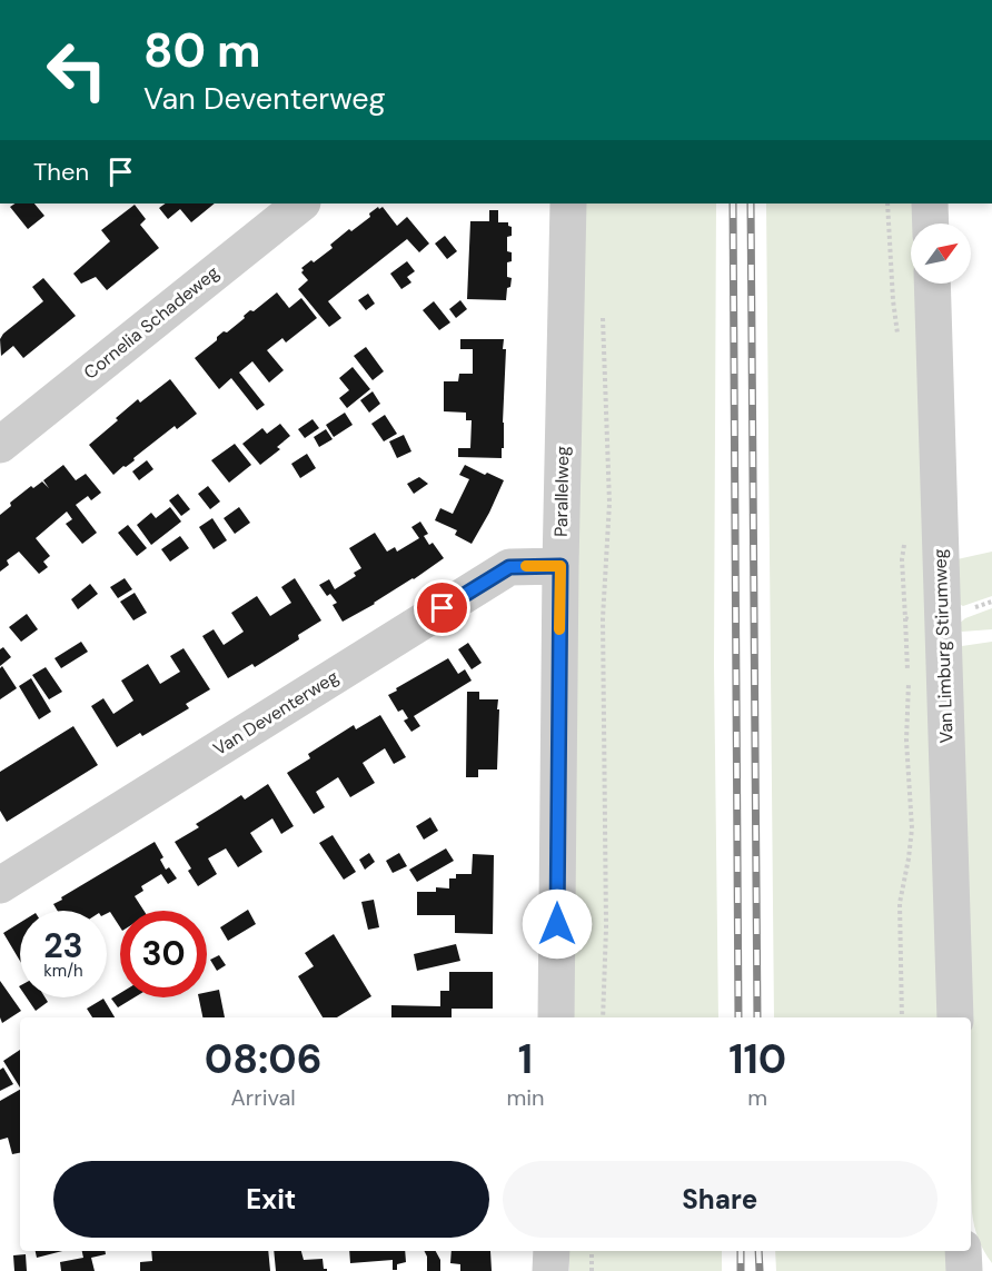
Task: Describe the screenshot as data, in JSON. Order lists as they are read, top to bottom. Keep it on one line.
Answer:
{"streets":{"street":["Cornelia Schadeweg","Parallelweg","Van Limburg Stirumweg","Van Deventerweg"]},"crossings":[["Parallelweg","Van Deventerweg"]],"north":"top right","page":{"turn":["80 m","Van Deventerweg"],"then":"Then","speed":"23 km/h","limit":"30","eta":["08:06","Arrival","1","min","110","m"],"buttons":["Exit","Share"]}}
